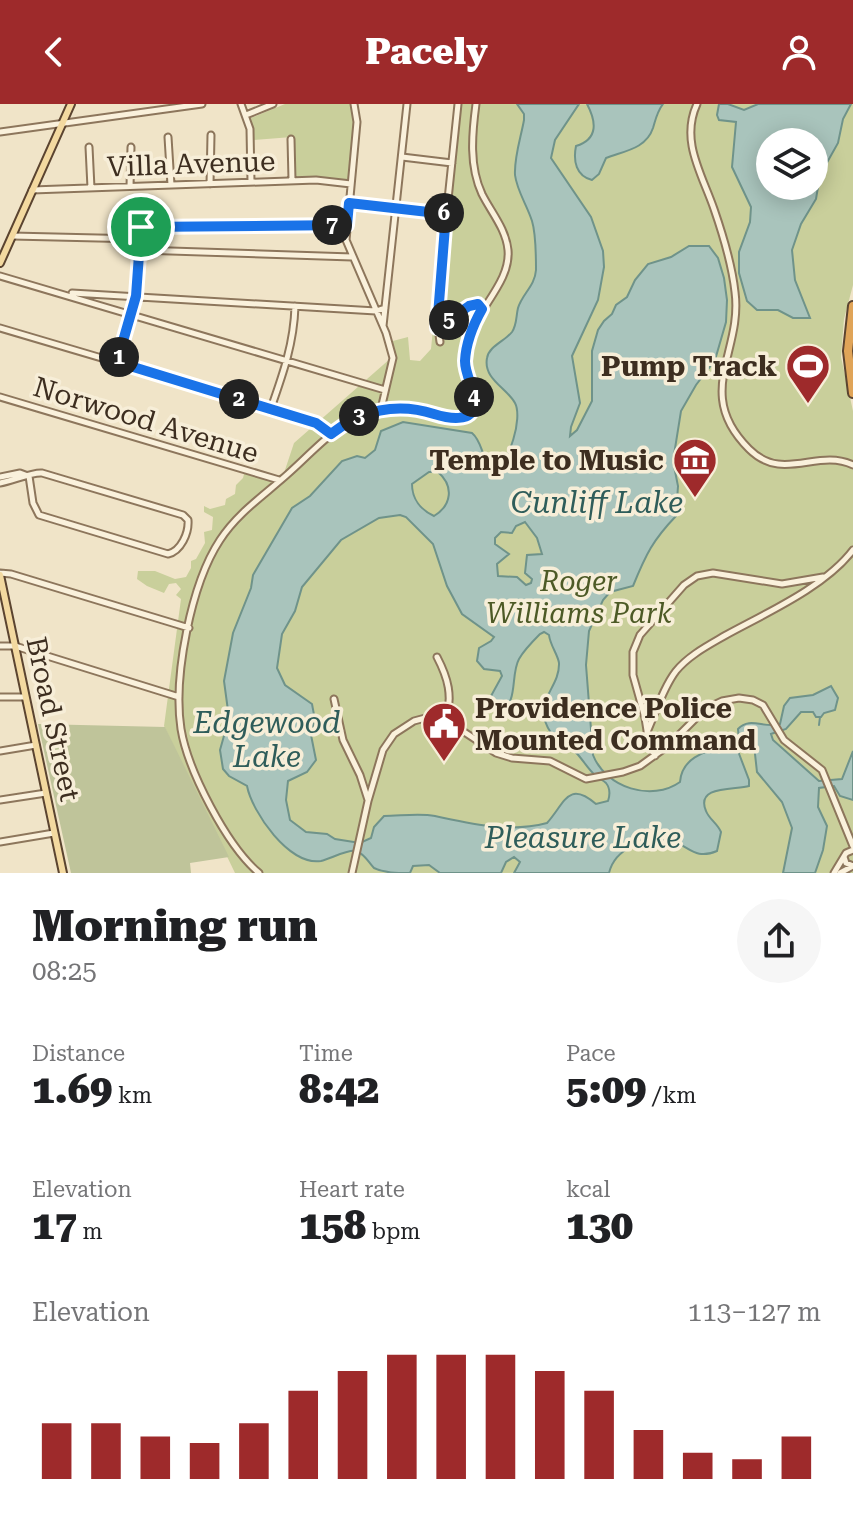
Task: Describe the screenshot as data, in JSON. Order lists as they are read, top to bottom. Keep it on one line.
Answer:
{"streets":{"main road":["Broad Street"],"street":["Villa Avenue","Norwood Avenue"]},"water":["Cunliff Lake","Edgewood Lake","Pleasure Lake"],"parks":["Roger Williams Park"],"places":{"sports":["Pump Track"],"museum":["Temple to Music"],"public building":["Providence Police Mounted Command"]},"page":{"header":"Pacely","pins":["6","7","5","1","4","2","3"],"heading":["Morning run","08:25"],"stats":[["Distance","1.69 km"],["Time","8:42"],["Pace","5:09 /km"],["Elevation","17 m"],["Heart rate","158 bpm"],["kcal","130"]],"chart":["Elevation","113–127 m"]}}
